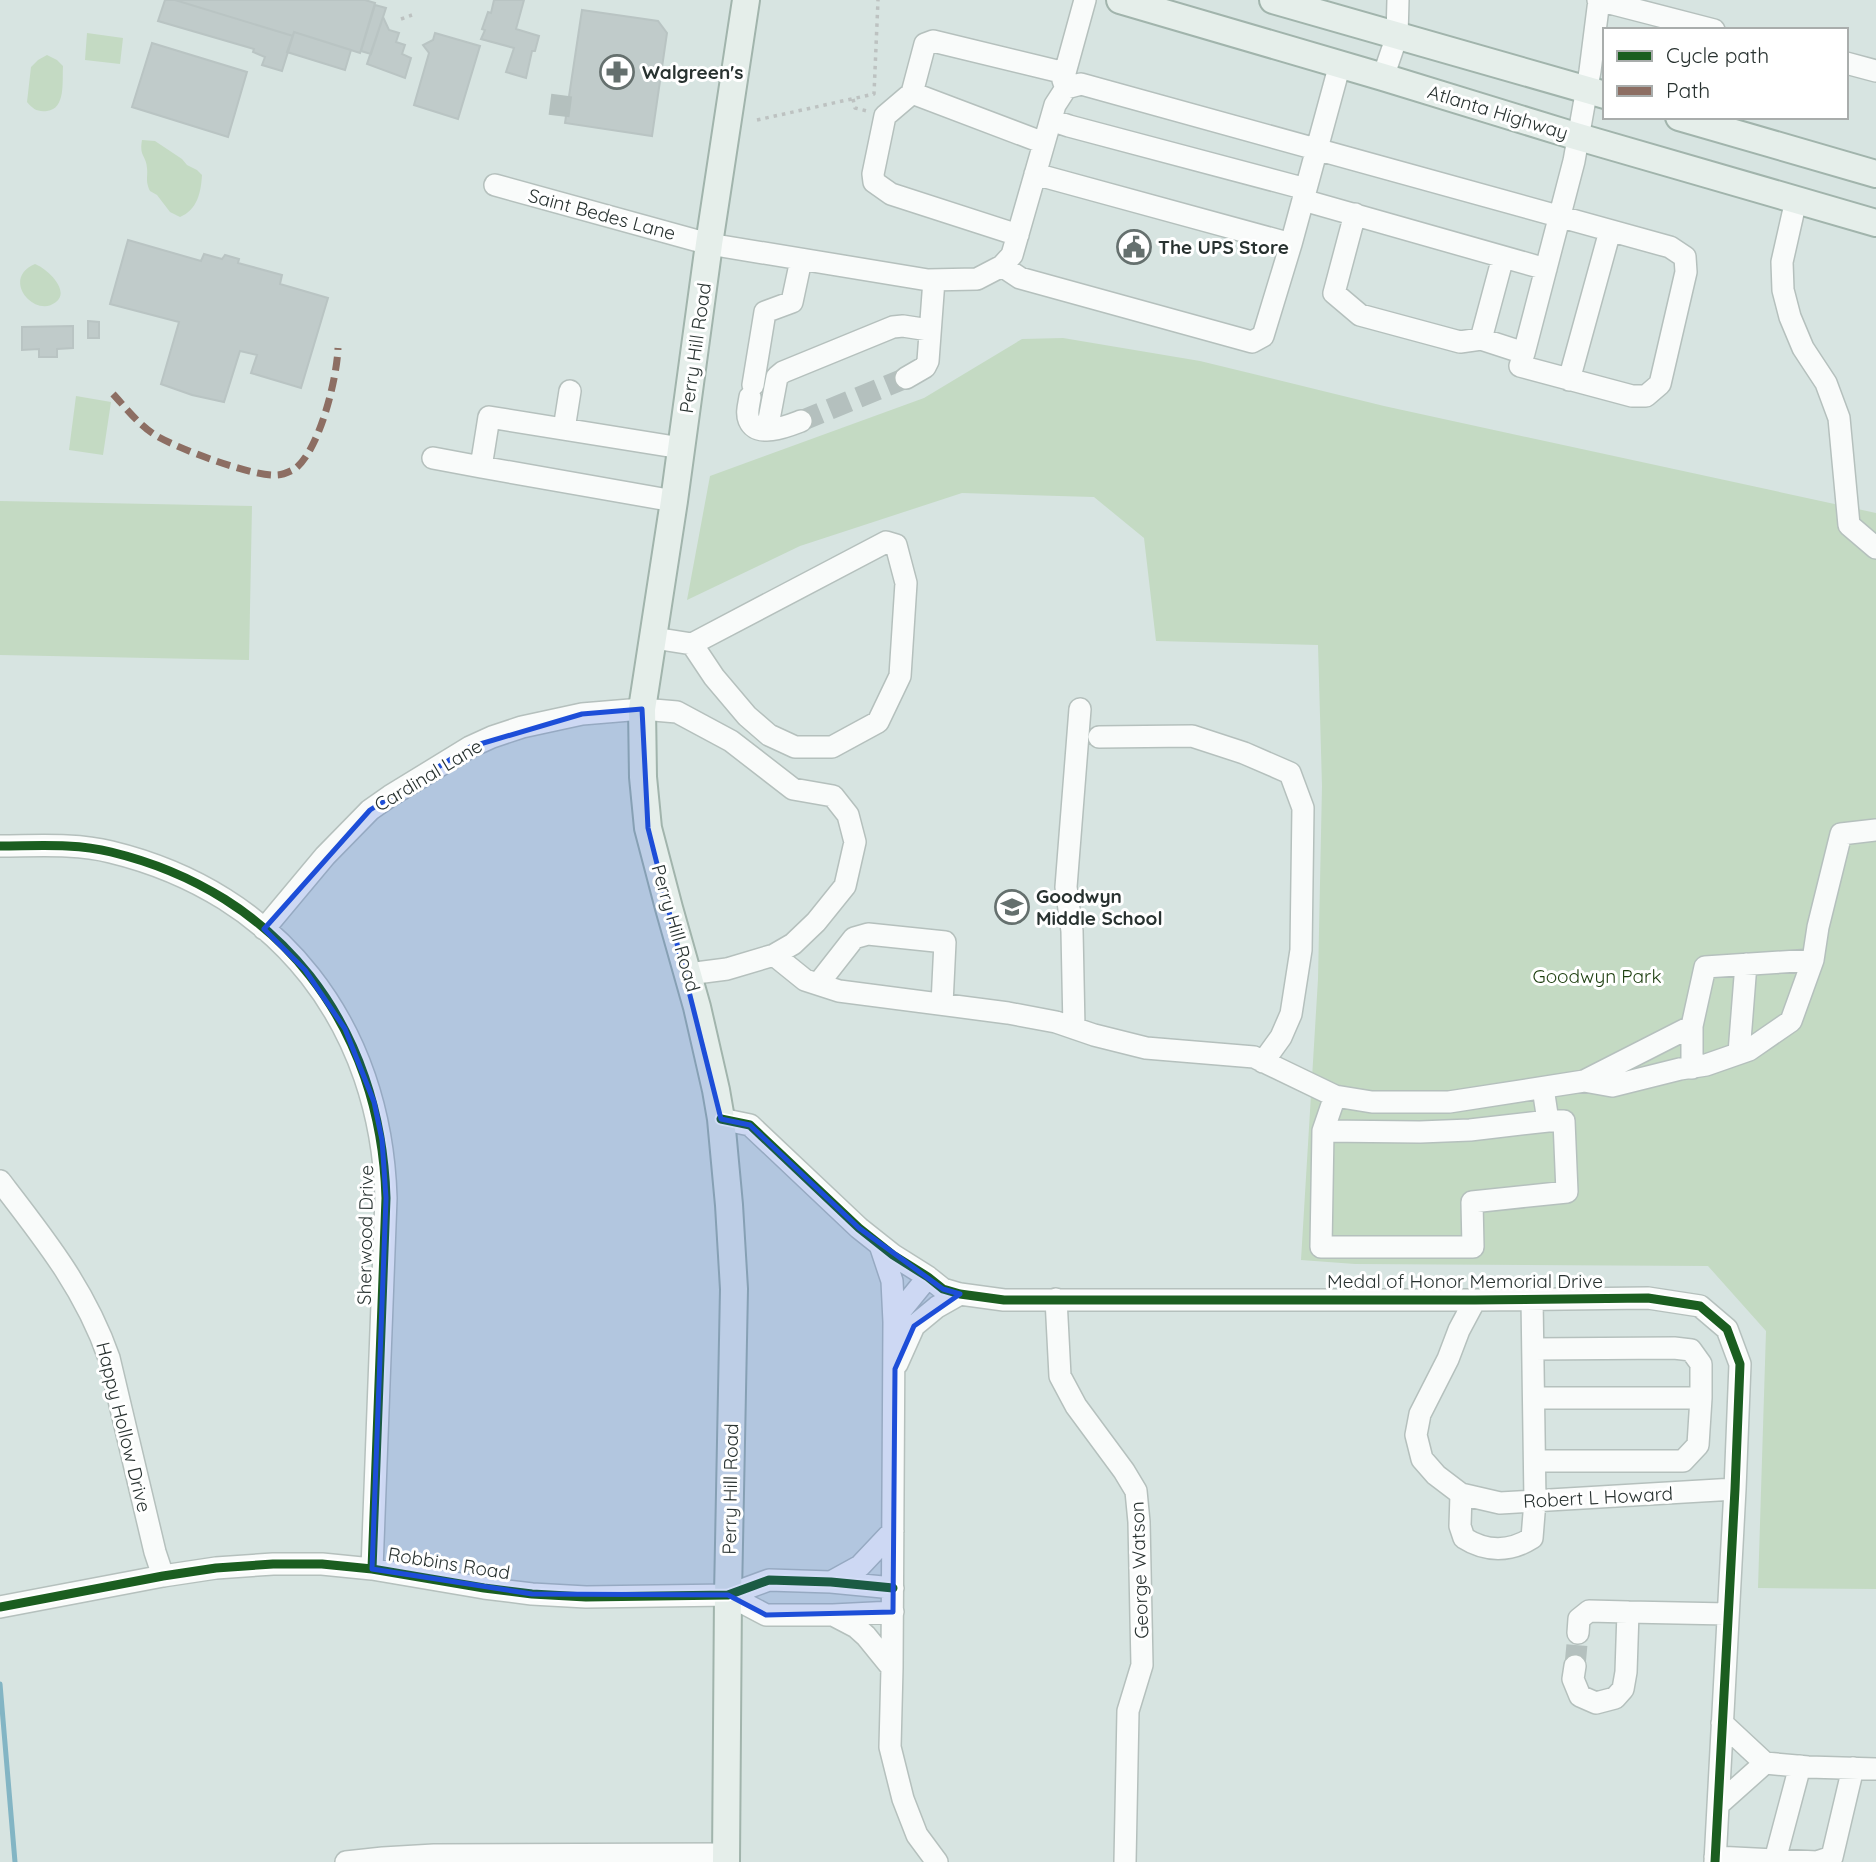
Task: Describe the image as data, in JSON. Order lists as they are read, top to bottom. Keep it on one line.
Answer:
{"streets":{"main road":["Atlanta Highway","Perry Hill Road"],"street":["Saint Bedes Lane","Cardinal Lane","Sherwood Drive","Medal of Honor Memorial Drive","Happy Hollow Drive","Robert L Howard","Robbins Road","George Watson"]},"crossings":[["Saint Bedes Lane","Perry Hill Road"],["Perry Hill Road","Cardinal Lane"],["Perry Hill Road","Medal of Honor Memorial Drive"],["Perry Hill Road","Robbins Road"],["Cardinal Lane","Sherwood Drive"],["Sherwood Drive","Robbins Road"],["Medal of Honor Memorial Drive","Robert L Howard"],["Medal of Honor Memorial Drive","George Watson"],["Happy Hollow Drive","Robbins Road"]],"parks":["Goodwyn Park"],"places":{"pharmacy":["Walgreen's"],"public building":["The UPS Store"],"school or university":["Goodwyn Middle School"]},"legend":["Cycle path","Path"]}
